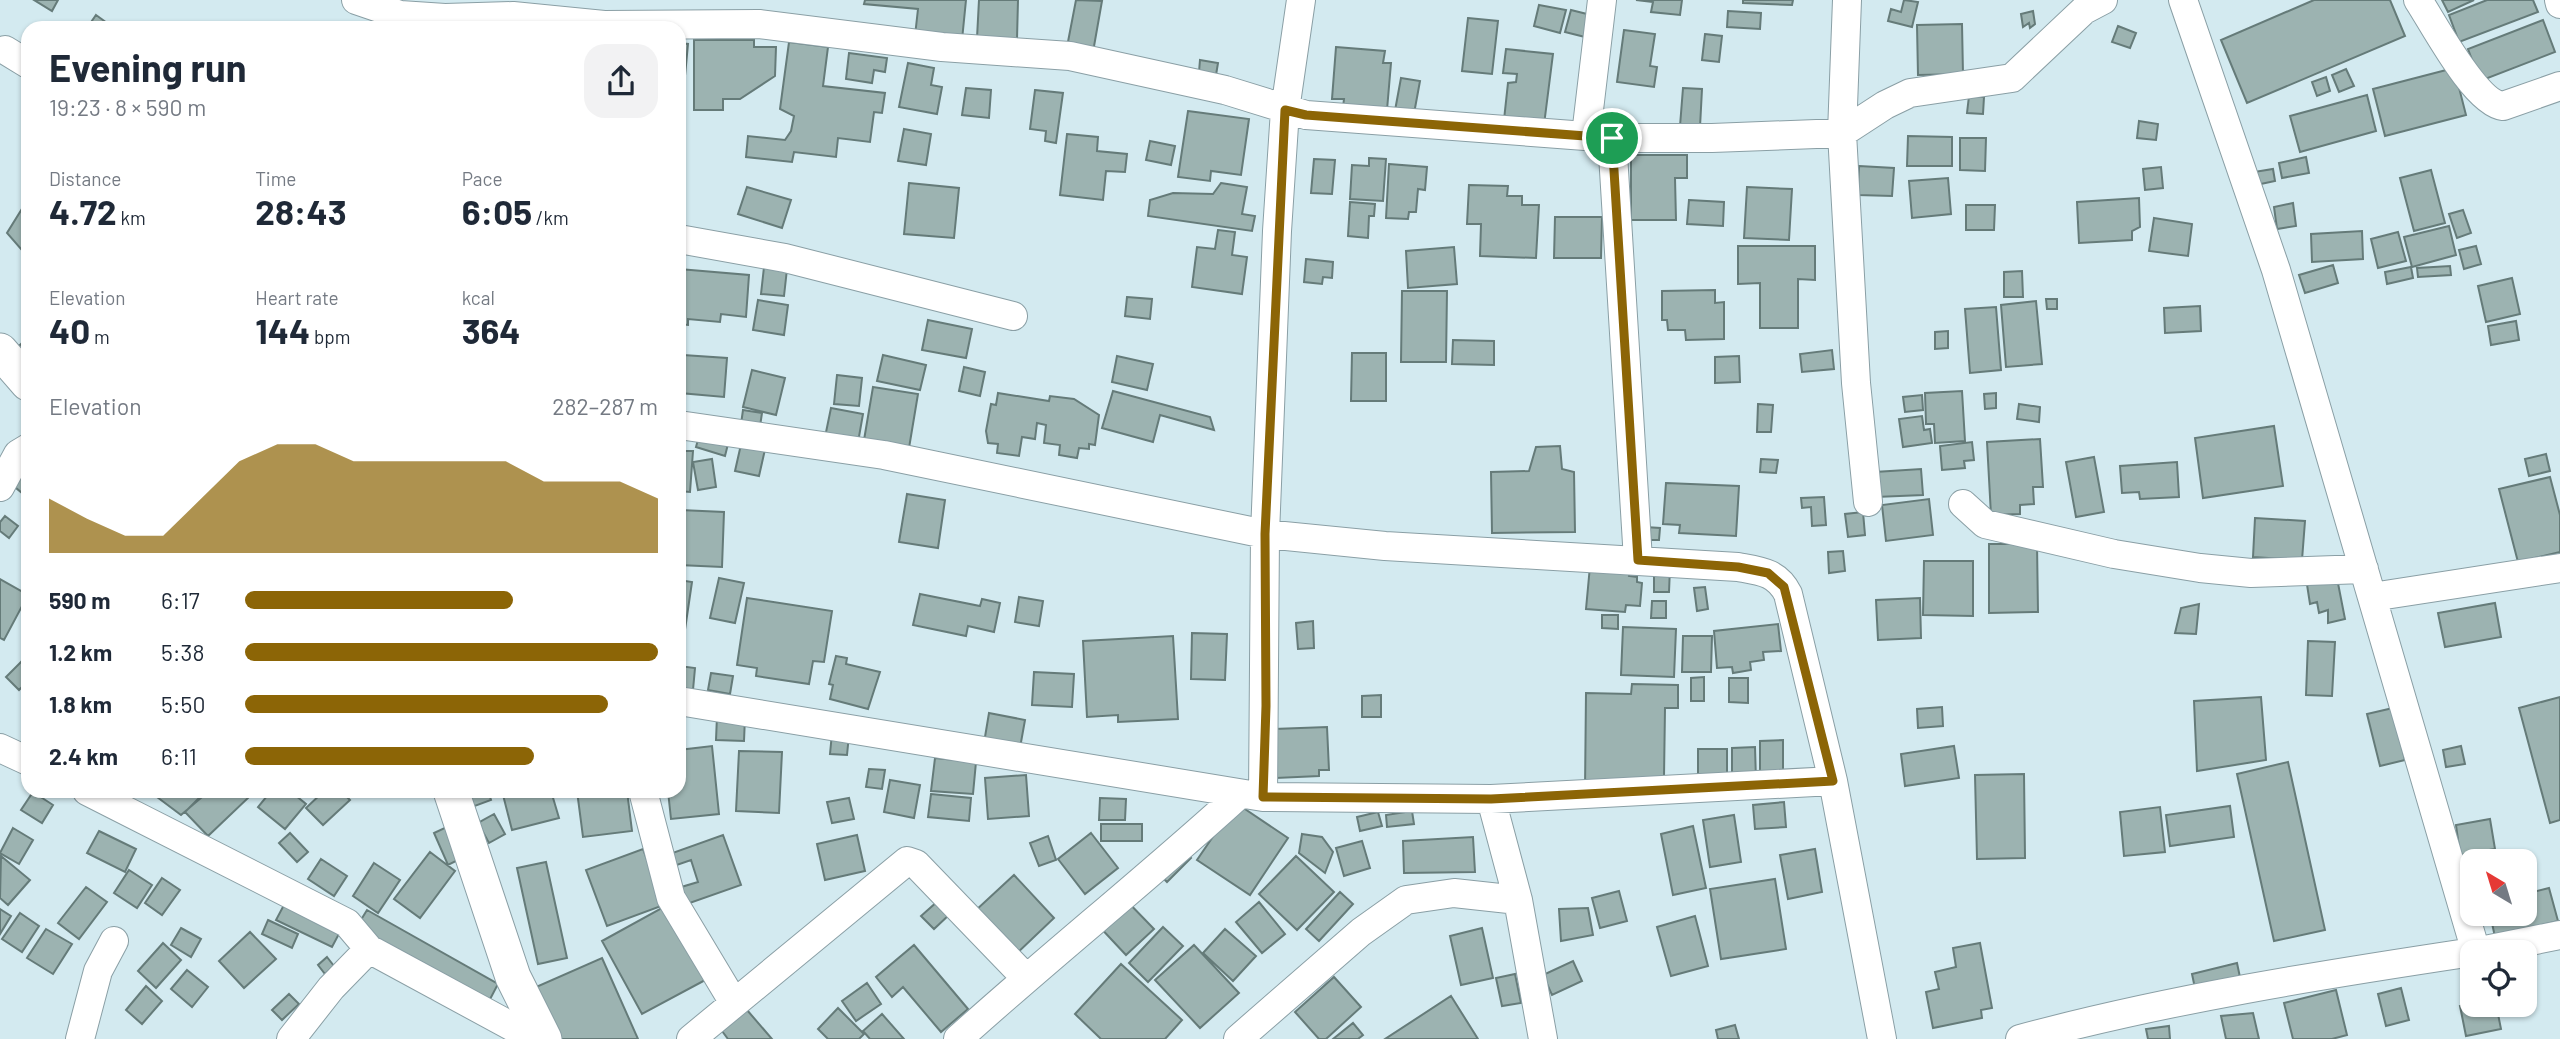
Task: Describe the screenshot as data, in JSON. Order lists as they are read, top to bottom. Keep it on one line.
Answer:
{"north":"top left","page":{"heading":["Evening run","19:23 · 8 × 590 m"],"stats":[["Distance","4.72 km"],["Time","28:43"],["Pace","6:05 /km"],["Elevation","40 m"],["Heart rate","144 bpm"],["kcal","364"]],"chart":["Elevation","282–287 m"],"list":[{"name":"590 m","note":"6:17"},{"name":"1.2 km","note":"5:38"},{"name":"1.8 km","note":"5:50"},{"name":"2.4 km","note":"6:11"}]}}
